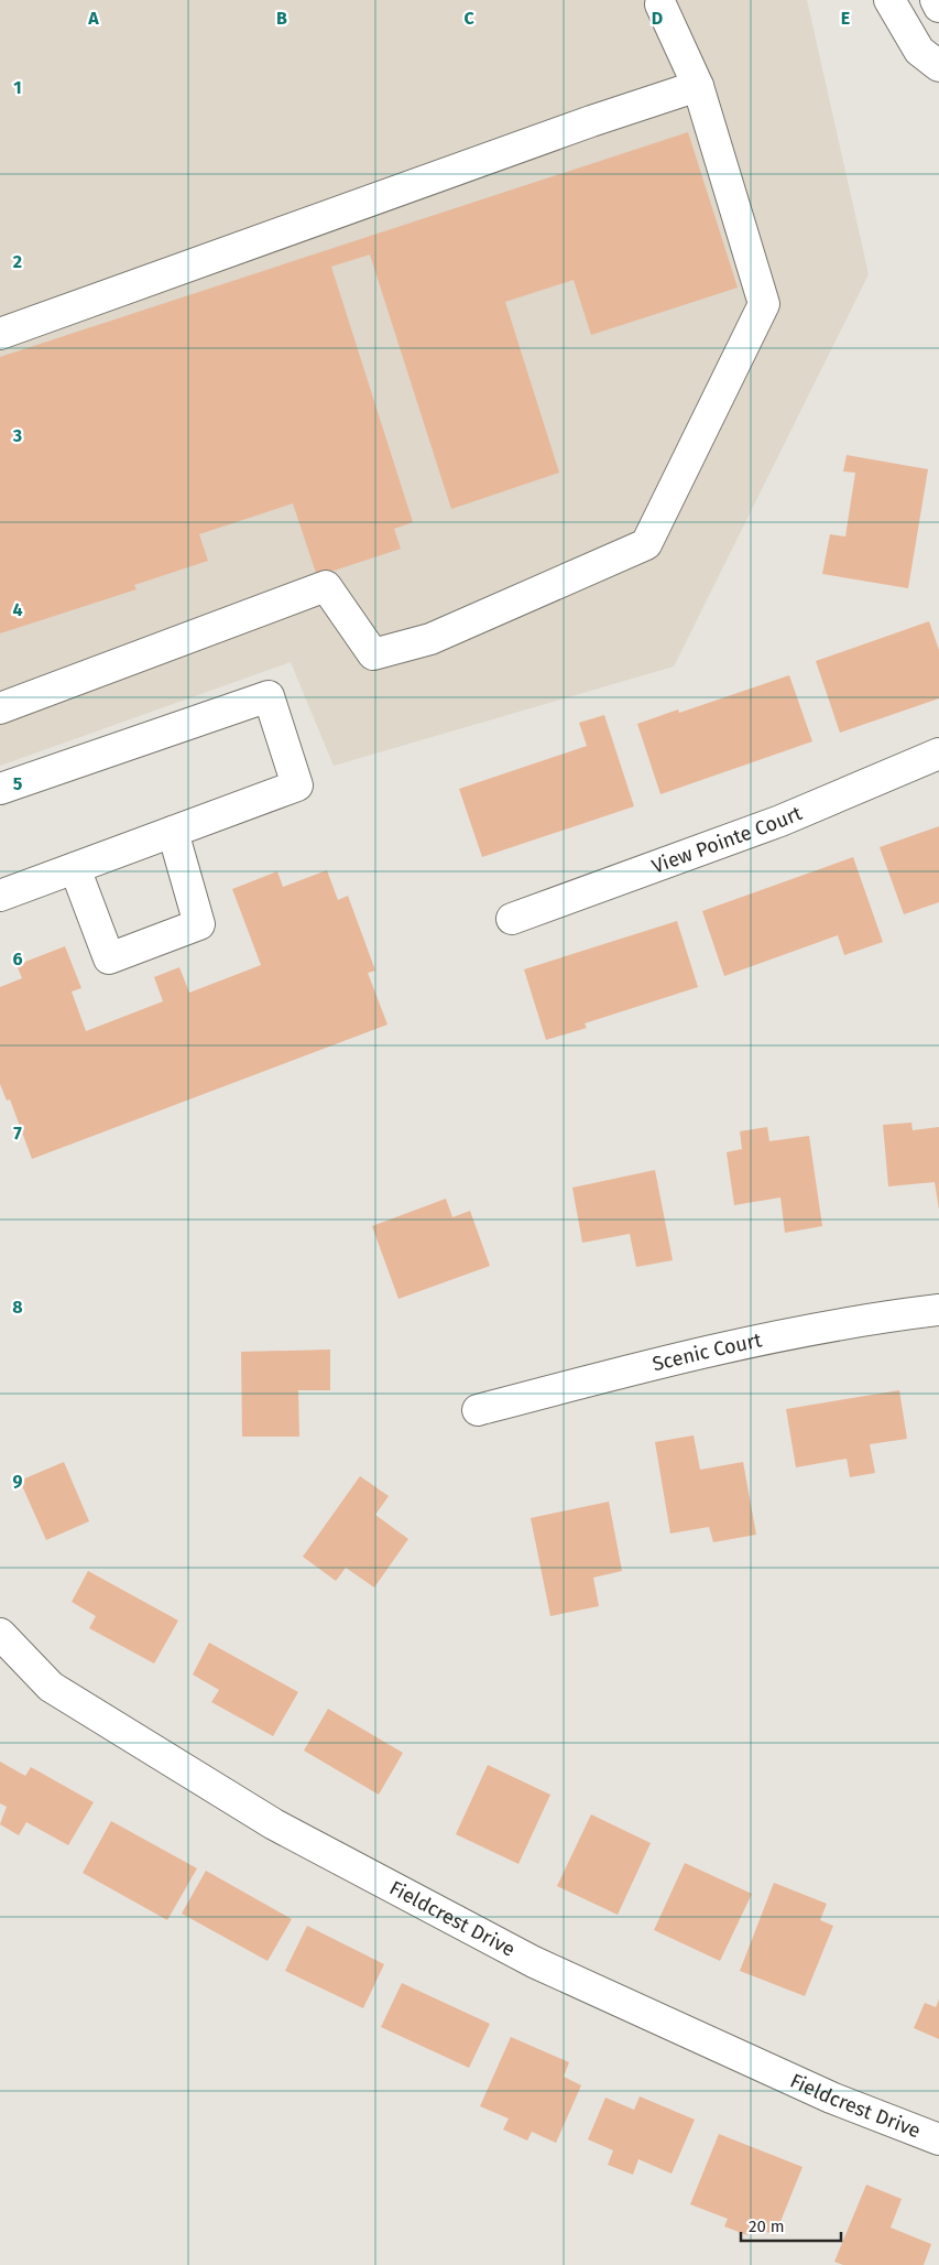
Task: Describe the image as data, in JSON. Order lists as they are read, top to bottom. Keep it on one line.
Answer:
{"streets":{"street":["View Pointe Court","Scenic Court","Fieldcrest Drive"]},"scale_bar":"20 m","grid":{"columns":["A","B","C","D","E"],"rows":["1","2","3","4","5","6","7","8","9"]}}
